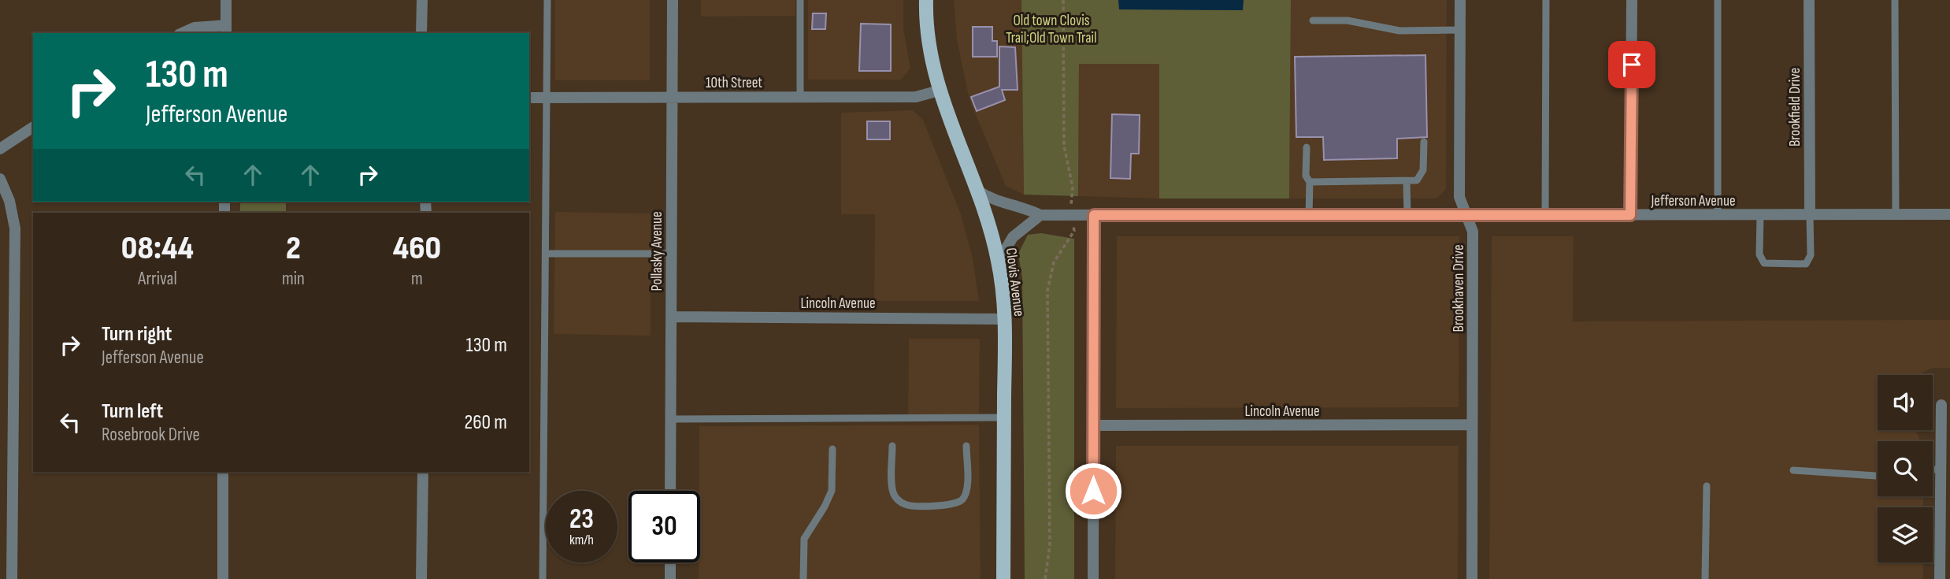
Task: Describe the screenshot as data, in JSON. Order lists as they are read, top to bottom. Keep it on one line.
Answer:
{"streets":{"main road":["Clovis Avenue"],"street":["10th Street","Brookfield Drive","Jefferson Avenue","Pollasky Avenue","Brookhaven Drive","Lincoln Avenue"]},"crossings":[["10th Street","Pollasky Avenue"],["10th Street","Clovis Avenue"],["Brookfield Drive","Jefferson Avenue"],["Jefferson Avenue","Clovis Avenue"],["Jefferson Avenue","Brookhaven Drive"],["Pollasky Avenue","Lincoln Avenue"],["Clovis Avenue","Lincoln Avenue"],["Brookhaven Drive","Lincoln Avenue"]],"parks":["Old town Clovis Trail;Old Town Trail"],"page":{"turn":["130 m","Jefferson Avenue"],"eta":["08:44","Arrival","2","min","460","m"],"list":[{"name":"Turn right","note":"Jefferson Avenue","value":"130 m"},{"name":"Turn left","note":"Rosebrook Drive","value":"260 m"}],"speed":"23 km/h","limit":"30"}}
